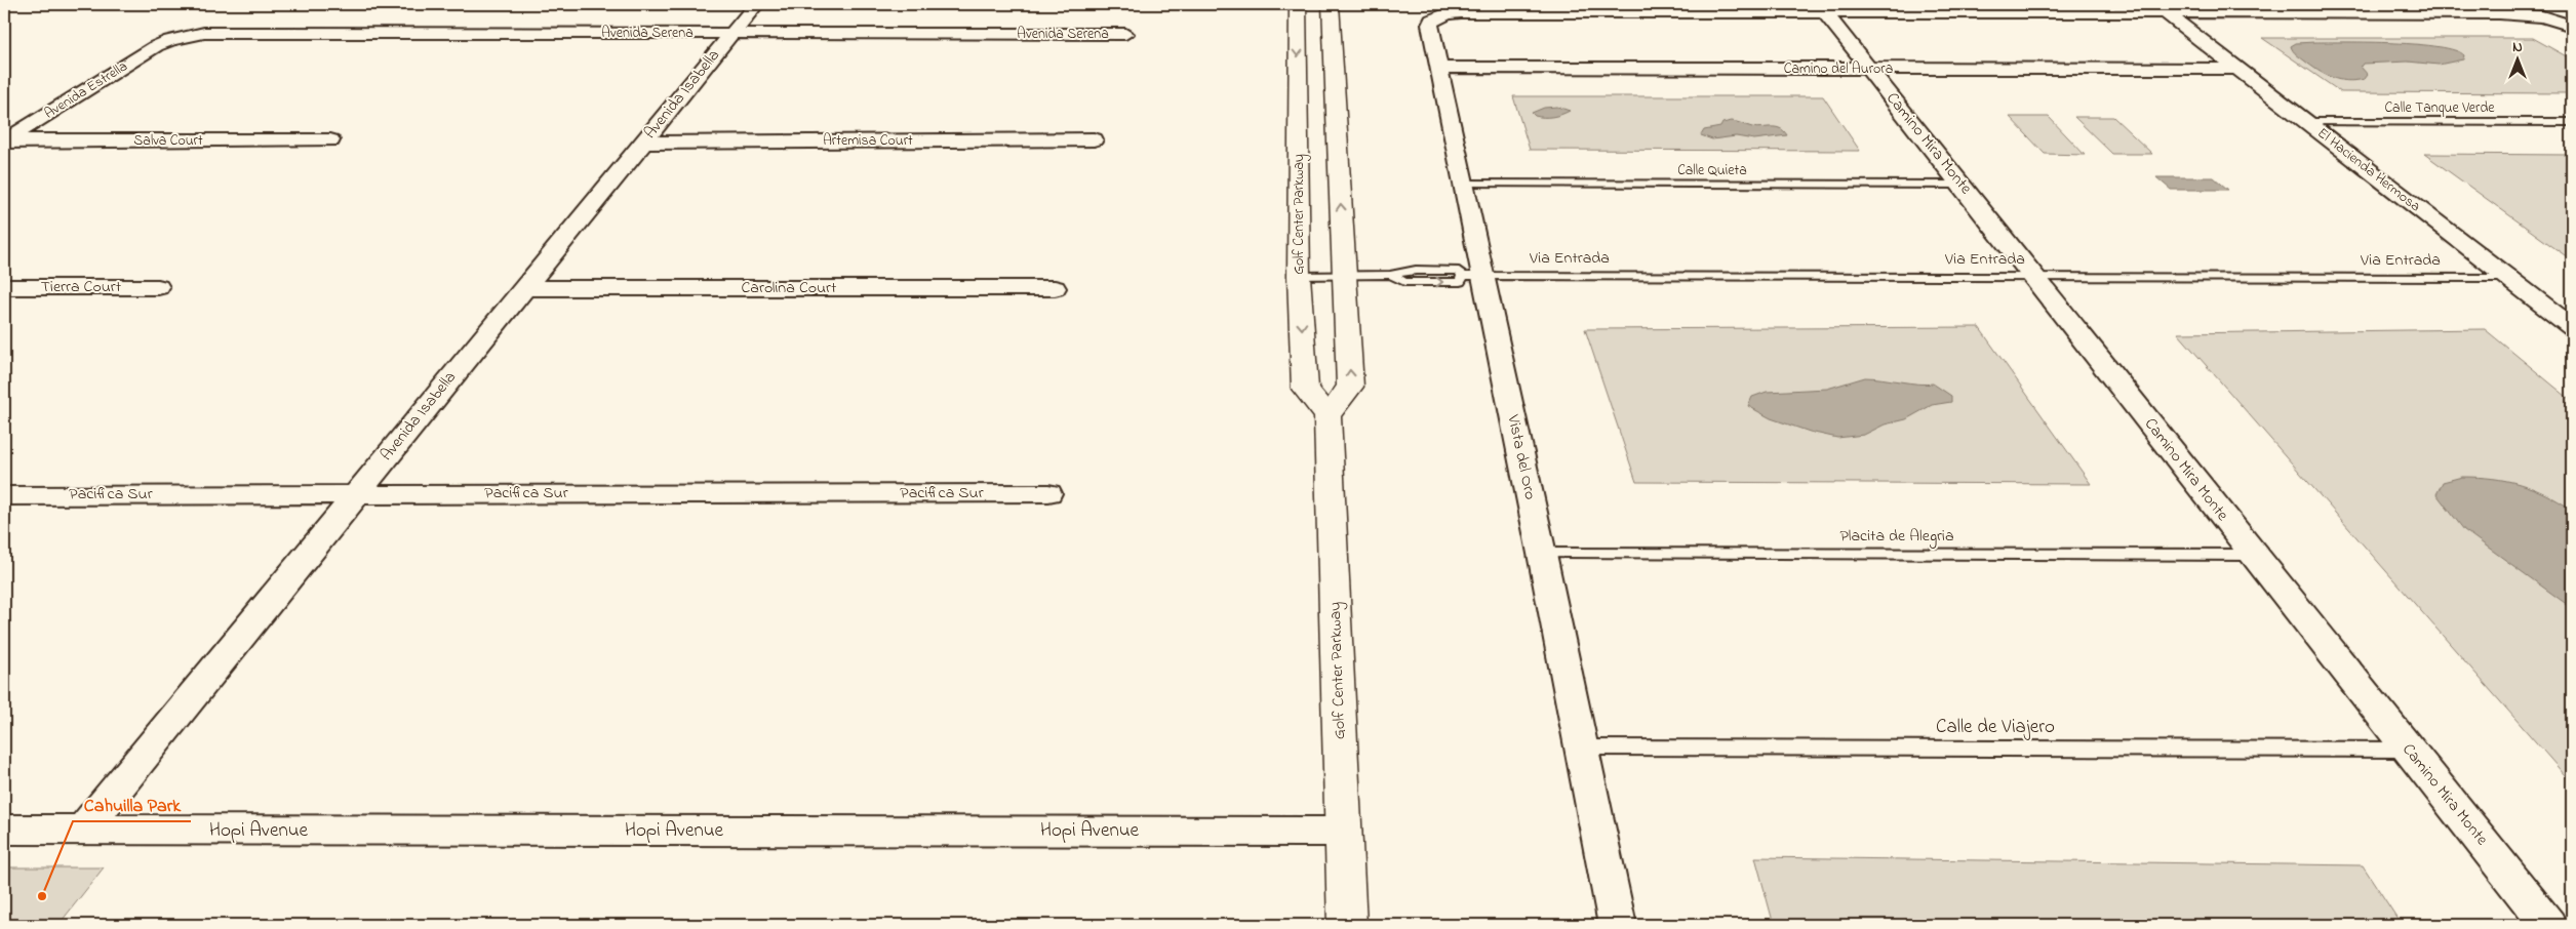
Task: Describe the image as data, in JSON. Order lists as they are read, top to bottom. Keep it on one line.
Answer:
{"streets":{"main road":["Golf Center Parkway"],"street":["Avenida Serena","Camino del Aurora","Avenida Estrella","Avenida Isabella","Salva Court","Artemisa Court","Camino Mira Monte","El Hacienda Hermosa","Tierra Court","Carolina Court","Vista del Oro","Pacifica Sur","Hopi Avenue"],"lane":["Calle Tanque Verde","Calle Quieta","Via Entrada","Placita de Alegria","Calle de Viajero"]},"crossings":[["Avenida Serena","Avenida Estrella"],["Avenida Serena","Avenida Isabella"],["Camino del Aurora","Camino Mira Monte"],["Camino del Aurora","El Hacienda Hermosa"],["Camino del Aurora","Vista del Oro"],["Avenida Estrella","Salva Court"],["Avenida Isabella","Artemisa Court"],["Avenida Isabella","Carolina Court"],["Avenida Isabella","Pacifica Sur"],["Avenida Isabella","Hopi Avenue"],["Calle Tanque Verde","El Hacienda Hermosa"],["Camino Mira Monte","Calle Quieta"],["Camino Mira Monte","Via Entrada"],["Camino Mira Monte","Vista del Oro"],["Camino Mira Monte","Placita de Alegria"],["Camino Mira Monte","Calle de Viajero"],["Calle Quieta","Vista del Oro"],["El Hacienda Hermosa","Via Entrada"],["Golf Center Parkway","Via Entrada"],["Golf Center Parkway","Hopi Avenue"],["Via Entrada","Vista del Oro"],["Vista del Oro","Placita de Alegria"],["Vista del Oro","Calle de Viajero"]],"places":["Cahuilla Park"],"north":"top"}
